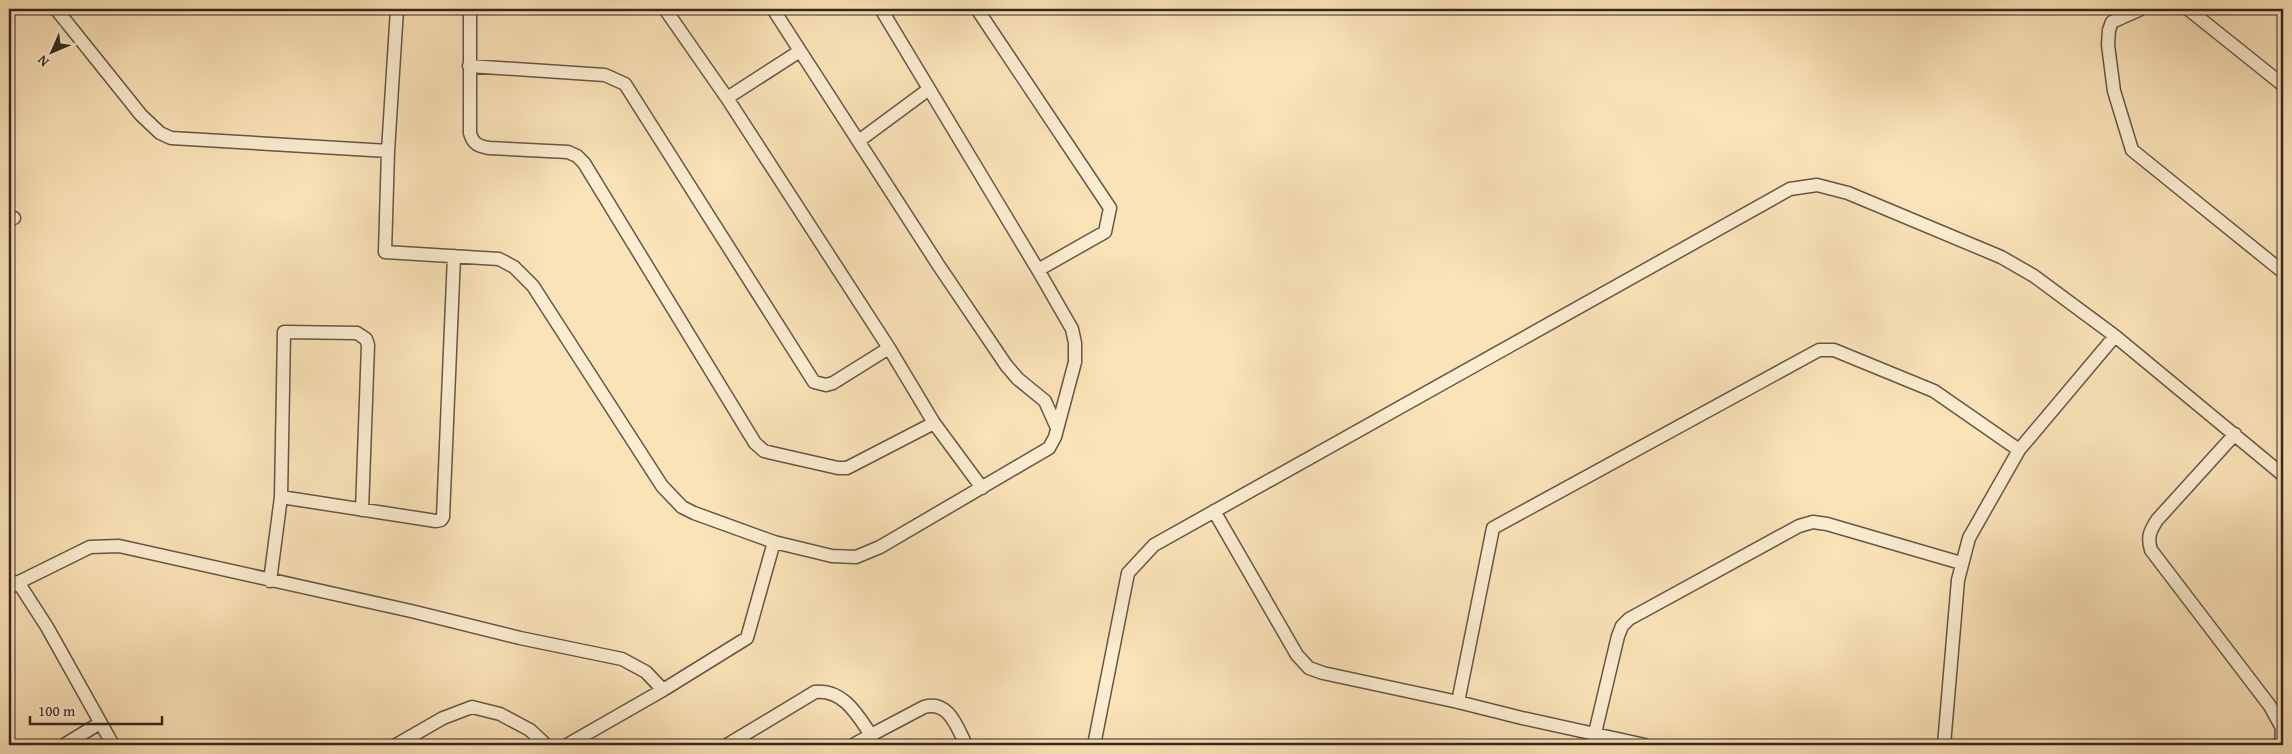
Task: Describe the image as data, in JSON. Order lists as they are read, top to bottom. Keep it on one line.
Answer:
{"scale_bar":"100 m","north":"bottom left"}
